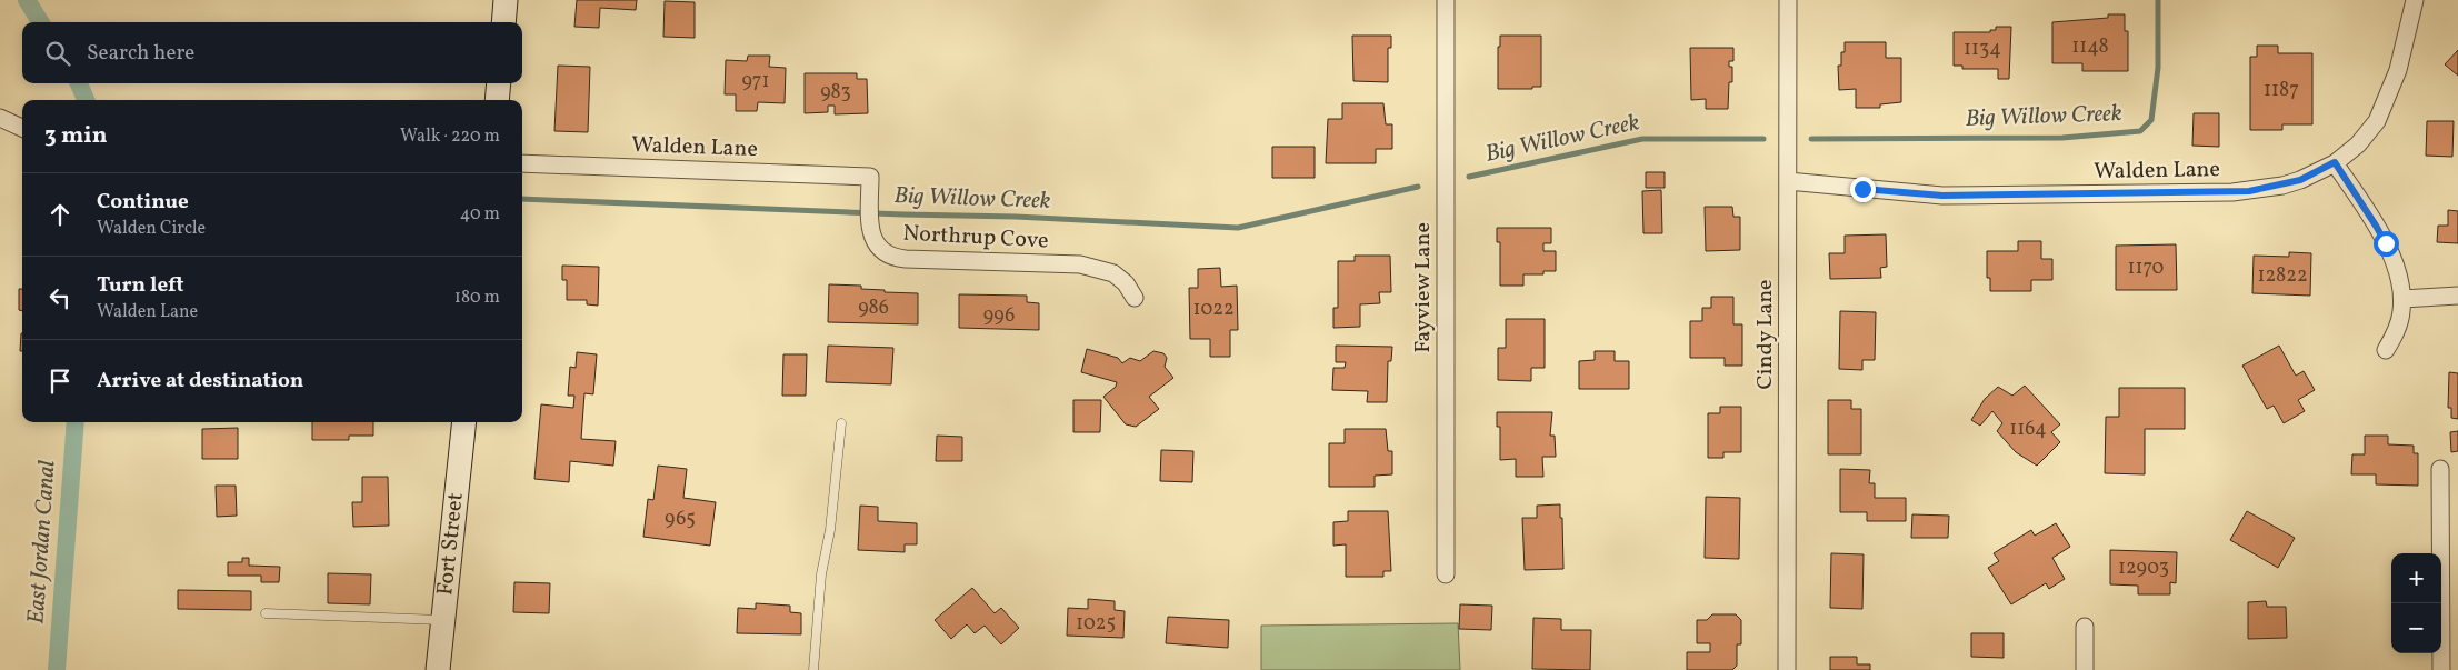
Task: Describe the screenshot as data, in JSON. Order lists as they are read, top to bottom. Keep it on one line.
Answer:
{"streets":{"street":["Walden Lane","Northrup Cove","Fayview Lane","Cindy Lane","Fort Street"]},"crossings":[["Walden Lane","Northrup Cove"],["Walden Lane","Cindy Lane"]],"water":["Big Willow Creek","East Jordan Canal"],"house_numbers":["1148","1134","971","1187","983","1170","12822","986","1022","996","1164","965","12903","1025"],"page":{"search":"Search here","heading":["3 min","Walk · 220 m"],"list":[["Continue","Walden Circle","40 m"],["Turn left","Walden Lane","180 m"],"Arrive at destination"],"map_buttons":["+","−"]}}
